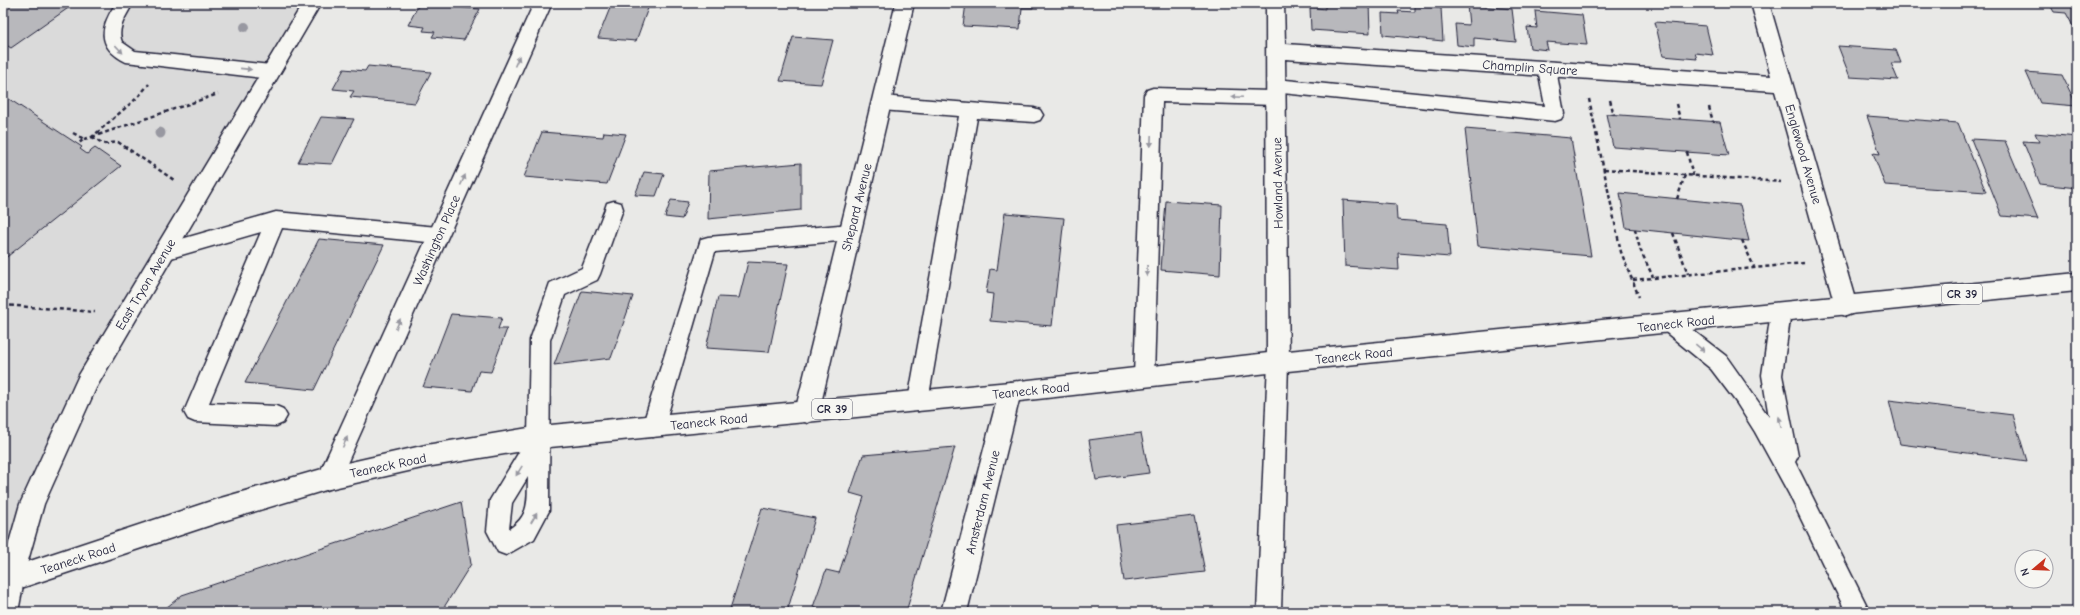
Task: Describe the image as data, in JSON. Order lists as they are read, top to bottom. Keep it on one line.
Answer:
{"streets":{"street":["Champlin Square","Englewood Avenue","Howland Avenue","Shepard Avenue","Washington Place","East Tryon Avenue","CR 39","Teaneck Road","Amsterdam Avenue"]},"crossings":[["Champlin Square","Englewood Avenue"],["Champlin Square","Howland Avenue"],["Englewood Avenue","Teaneck Road"],["Howland Avenue","Teaneck Road"],["Shepard Avenue","Teaneck Road"],["Washington Place","Teaneck Road"],["East Tryon Avenue","Teaneck Road"],["Teaneck Road","Amsterdam Avenue"]],"one_way":["Washington Place"],"north":"left"}
